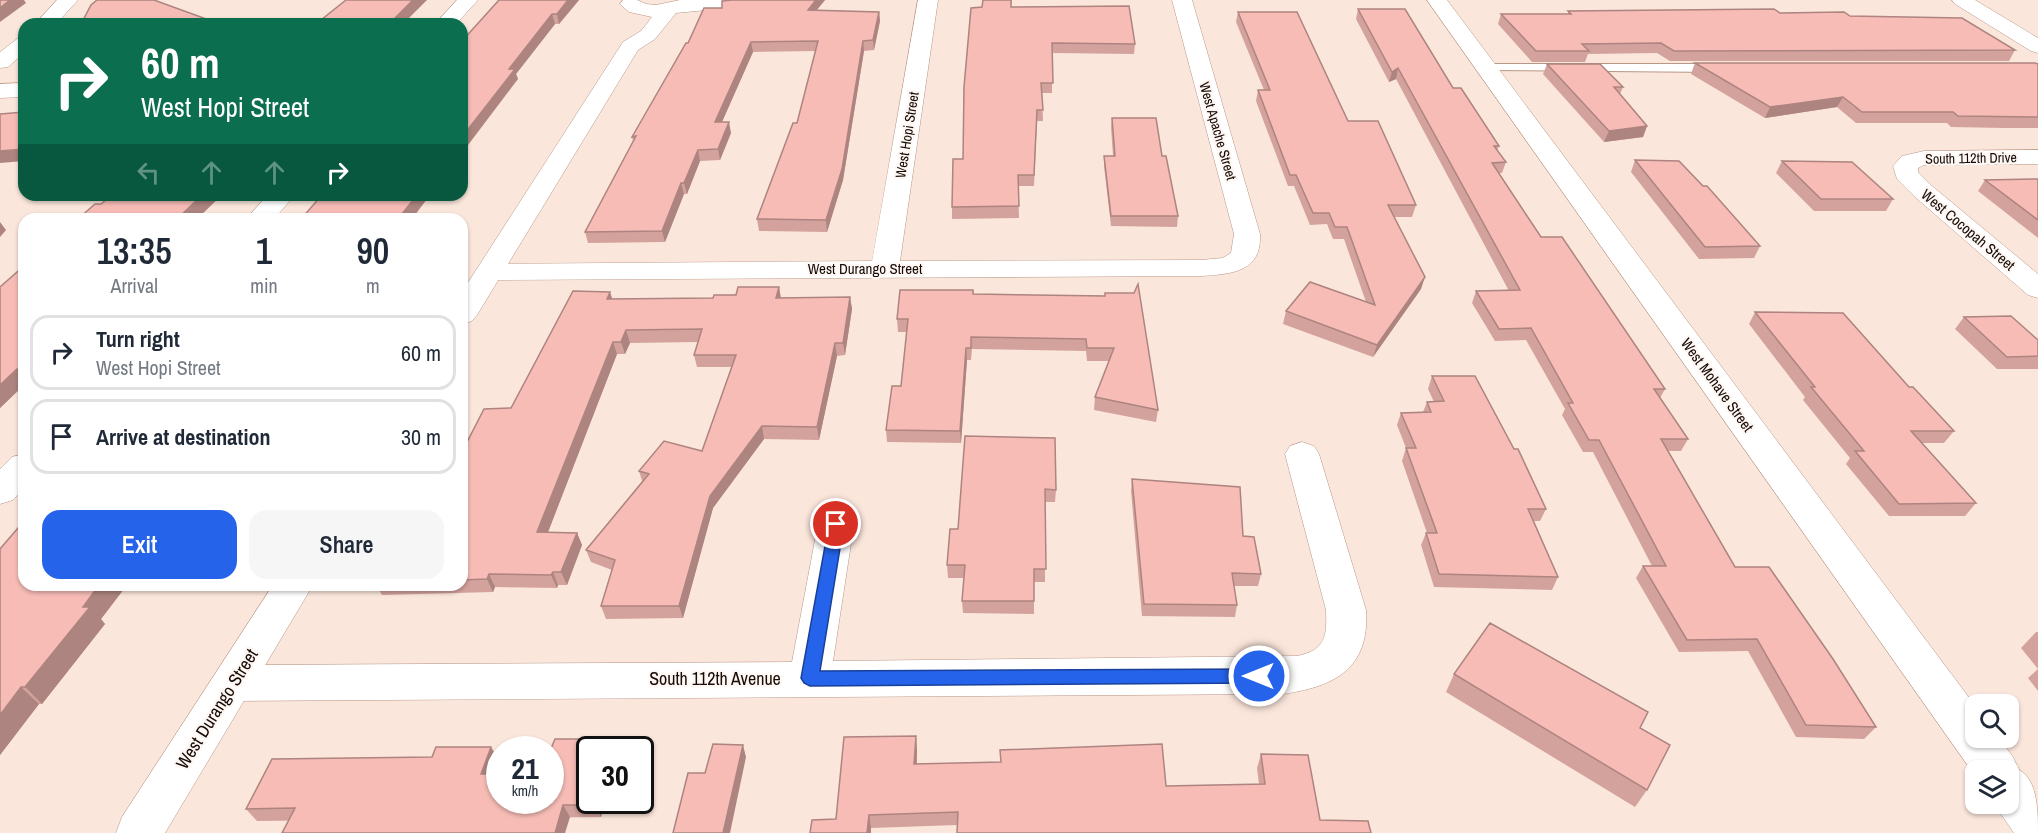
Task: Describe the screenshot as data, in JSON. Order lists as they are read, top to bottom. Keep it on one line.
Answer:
{"streets":{"street":["West Apache Street","West Hopi Street","South 112th Drive","West Cocopah Street","West Durango Street","West Mohave Street","South 112th Avenue"]},"crossings":[["West Apache Street","West Durango Street"],["West Hopi Street","West Durango Street"],["South 112th Drive","West Cocopah Street"],["West Durango Street","South 112th Avenue"]],"page":{"turn":["60 m","West Hopi Street"],"eta":["13:35","Arrival","1","min","90","m"],"list":[{"name":"Turn right","note":"West Hopi Street","value":"60 m"},{"name":"Arrive at destination","value":"30 m"}],"buttons":["Exit","Share"],"speed":"21 km/h","limit":"30"}}
